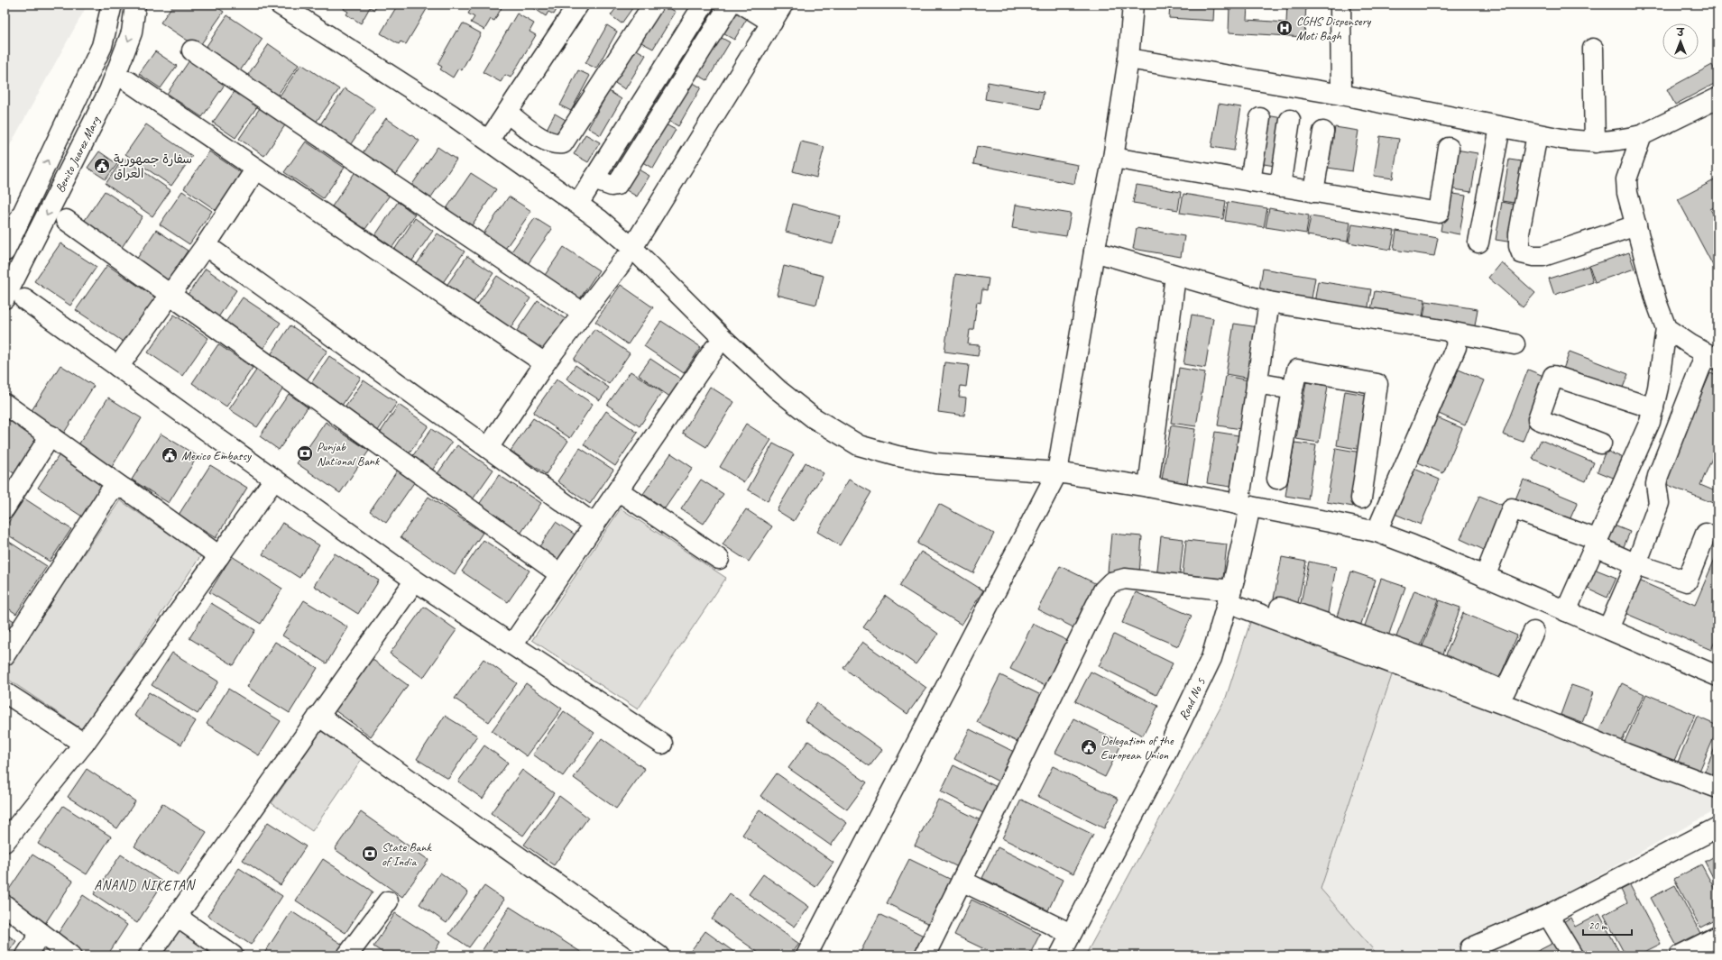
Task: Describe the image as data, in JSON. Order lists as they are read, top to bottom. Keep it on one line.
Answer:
{"streets":{"street":["Benito Juarez Marg","Road No 5"]},"districts":["ANAND NIKETAN"],"places":{"hospital":["CGHS Dispensery Moti Bagh"],"public building":["سفارة جمهورية العراق","Mexico Embassy","Delegation of the European Union"],"bank":["Punjab National Bank","State Bank of India"]},"scale_bar":"20 m","north":"top"}
